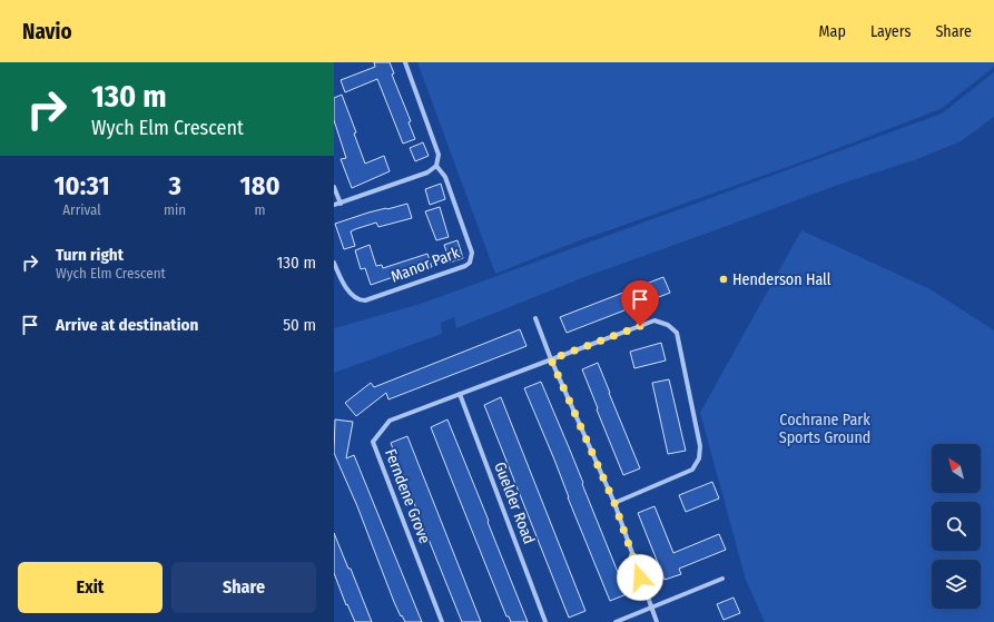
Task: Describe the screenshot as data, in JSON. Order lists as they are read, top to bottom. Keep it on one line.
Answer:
{"streets":{"street":["Manor Park","Ferndene Grove","Guelder Road"]},"crossings":[["Ferndene Grove","Guelder Road"]],"parks":["Cochrane Park Sports Ground"],"places":["Henderson Hall"],"north":"top left","page":{"header":"Navio","nav":["Map","Layers","Share"],"turn":["130 m","Wych Elm Crescent"],"eta":["10:31","Arrival","3","min","180","m"],"list":[{"name":"Turn right","note":"Wych Elm Crescent","value":"130 m"},{"name":"Arrive at destination","value":"50 m"}],"buttons":["Exit","Share"]}}
